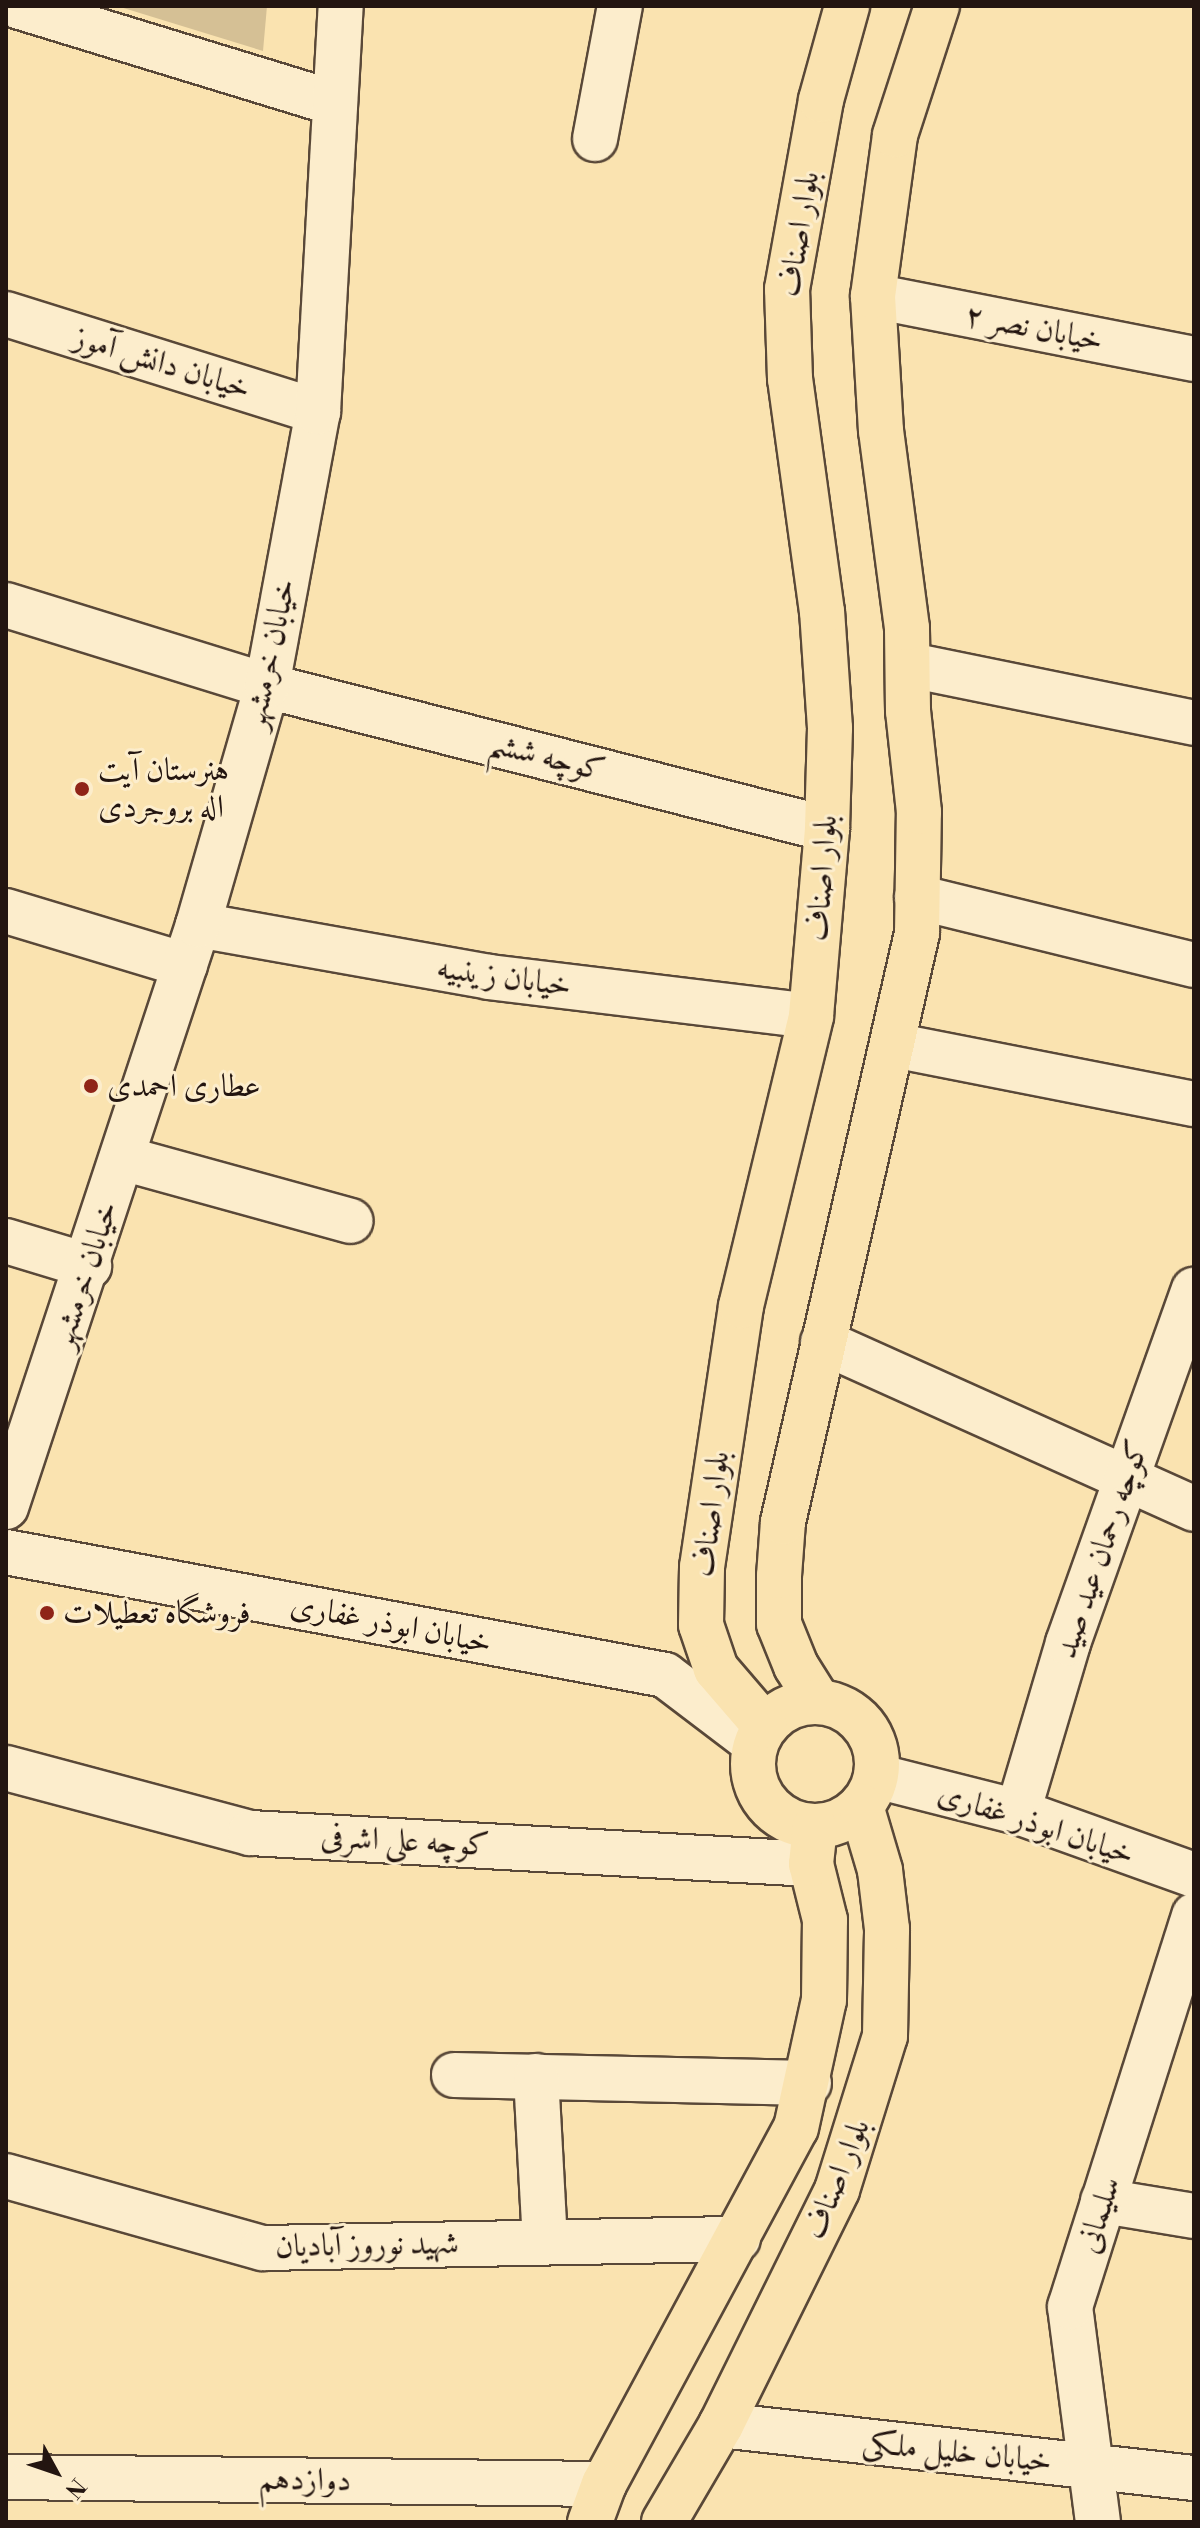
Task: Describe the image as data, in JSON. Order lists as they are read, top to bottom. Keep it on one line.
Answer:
{"streets":{"main road":["بلوار اصناف"],"street":["خیابان نصر ۲","خیابان دانش آموز","خیابان خرمشهر","کوچه ششم","خیابان زینبیه","کوچه رحمان عید صید","خیابان ابوذر غفاری","کوچه علی اشرفی","سلیمانی","شهید نوروز آبادیان","خیابان خلیل ملکی","دوازدهم"]},"crossings":[["بلوار اصناف","کوچه ششم"],["بلوار اصناف","خیابان زینبیه"],["بلوار اصناف","خیابان ابوذر غفاری"],["بلوار اصناف","کوچه علی اشرفی"],["بلوار اصناف","شهید نوروز آبادیان"],["بلوار اصناف","خیابان خلیل ملکی"],["بلوار اصناف","دوازدهم"],["خیابان دانش آموز","خیابان خرمشهر"],["خیابان خرمشهر","کوچه ششم"],["خیابان خرمشهر","خیابان زینبیه"],["کوچه رحمان عید صید","خیابان ابوذر غفاری"],["خیابان ابوذر غفاری","کوچه علی اشرفی"],["سلیمانی","خیابان خلیل ملکی"]],"places":["هنرستان آیت اله بروجردی","عطاری احمدی","فروشگاه تعطیلات"],"north":"bottom right"}
